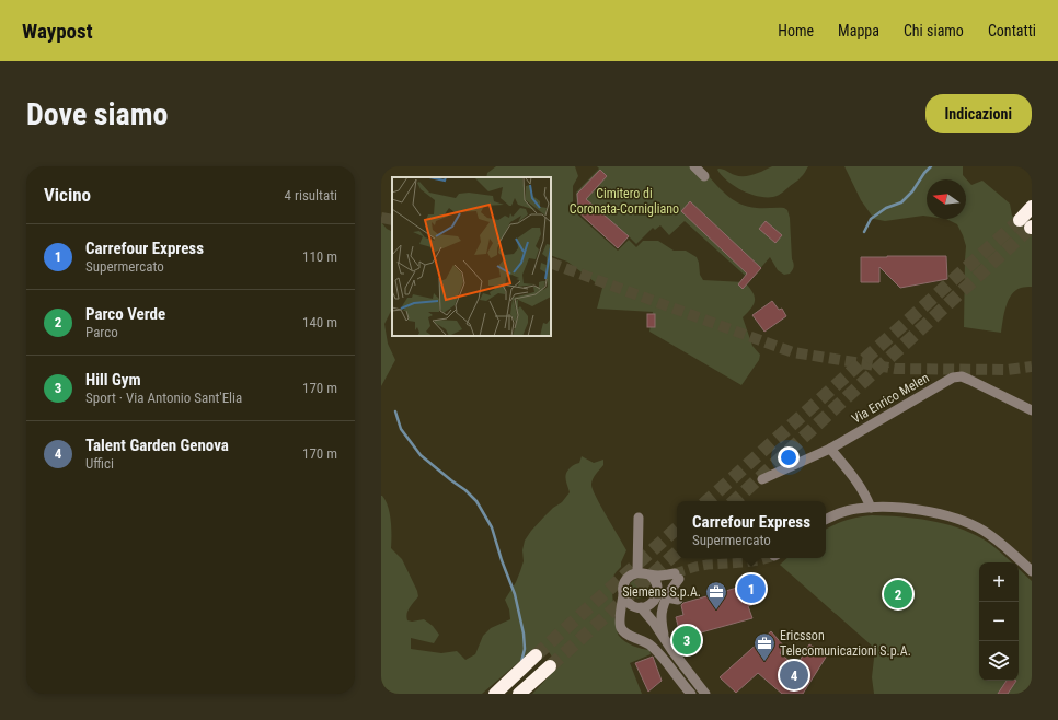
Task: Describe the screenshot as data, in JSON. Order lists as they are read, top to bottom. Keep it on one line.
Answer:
{"streets":{"street":["Via Enrico Melen"]},"parks":["Cimitero di Coronata-Cornigliano"],"places":{"office":["Siemens S.p.A.","Ericsson Telecomunicazioni S.p.A."]},"north":"left","page":{"header":"Waypost","nav":["Home","Mappa","Chi siamo","Contatti"],"buttons":"Indicazioni","title":"Dove siamo","heading":["Vicino","4 risultati"],"list":[{"mark":"1","name":"Carrefour Express","note":"Supermercato","value":"110 m"},{"mark":"2","name":"Parco Verde","note":"Parco","value":"140 m"},{"mark":"3","name":"Hill Gym","note":"Sport · Via Antonio Sant'Elia","value":"170 m"},{"mark":"4","name":"Talent Garden Genova","note":"Uffici","value":"170 m"}],"popup":["Carrefour Express","Supermercato"],"map_buttons":["+","−"],"pins":["1","2","3","4"]}}
